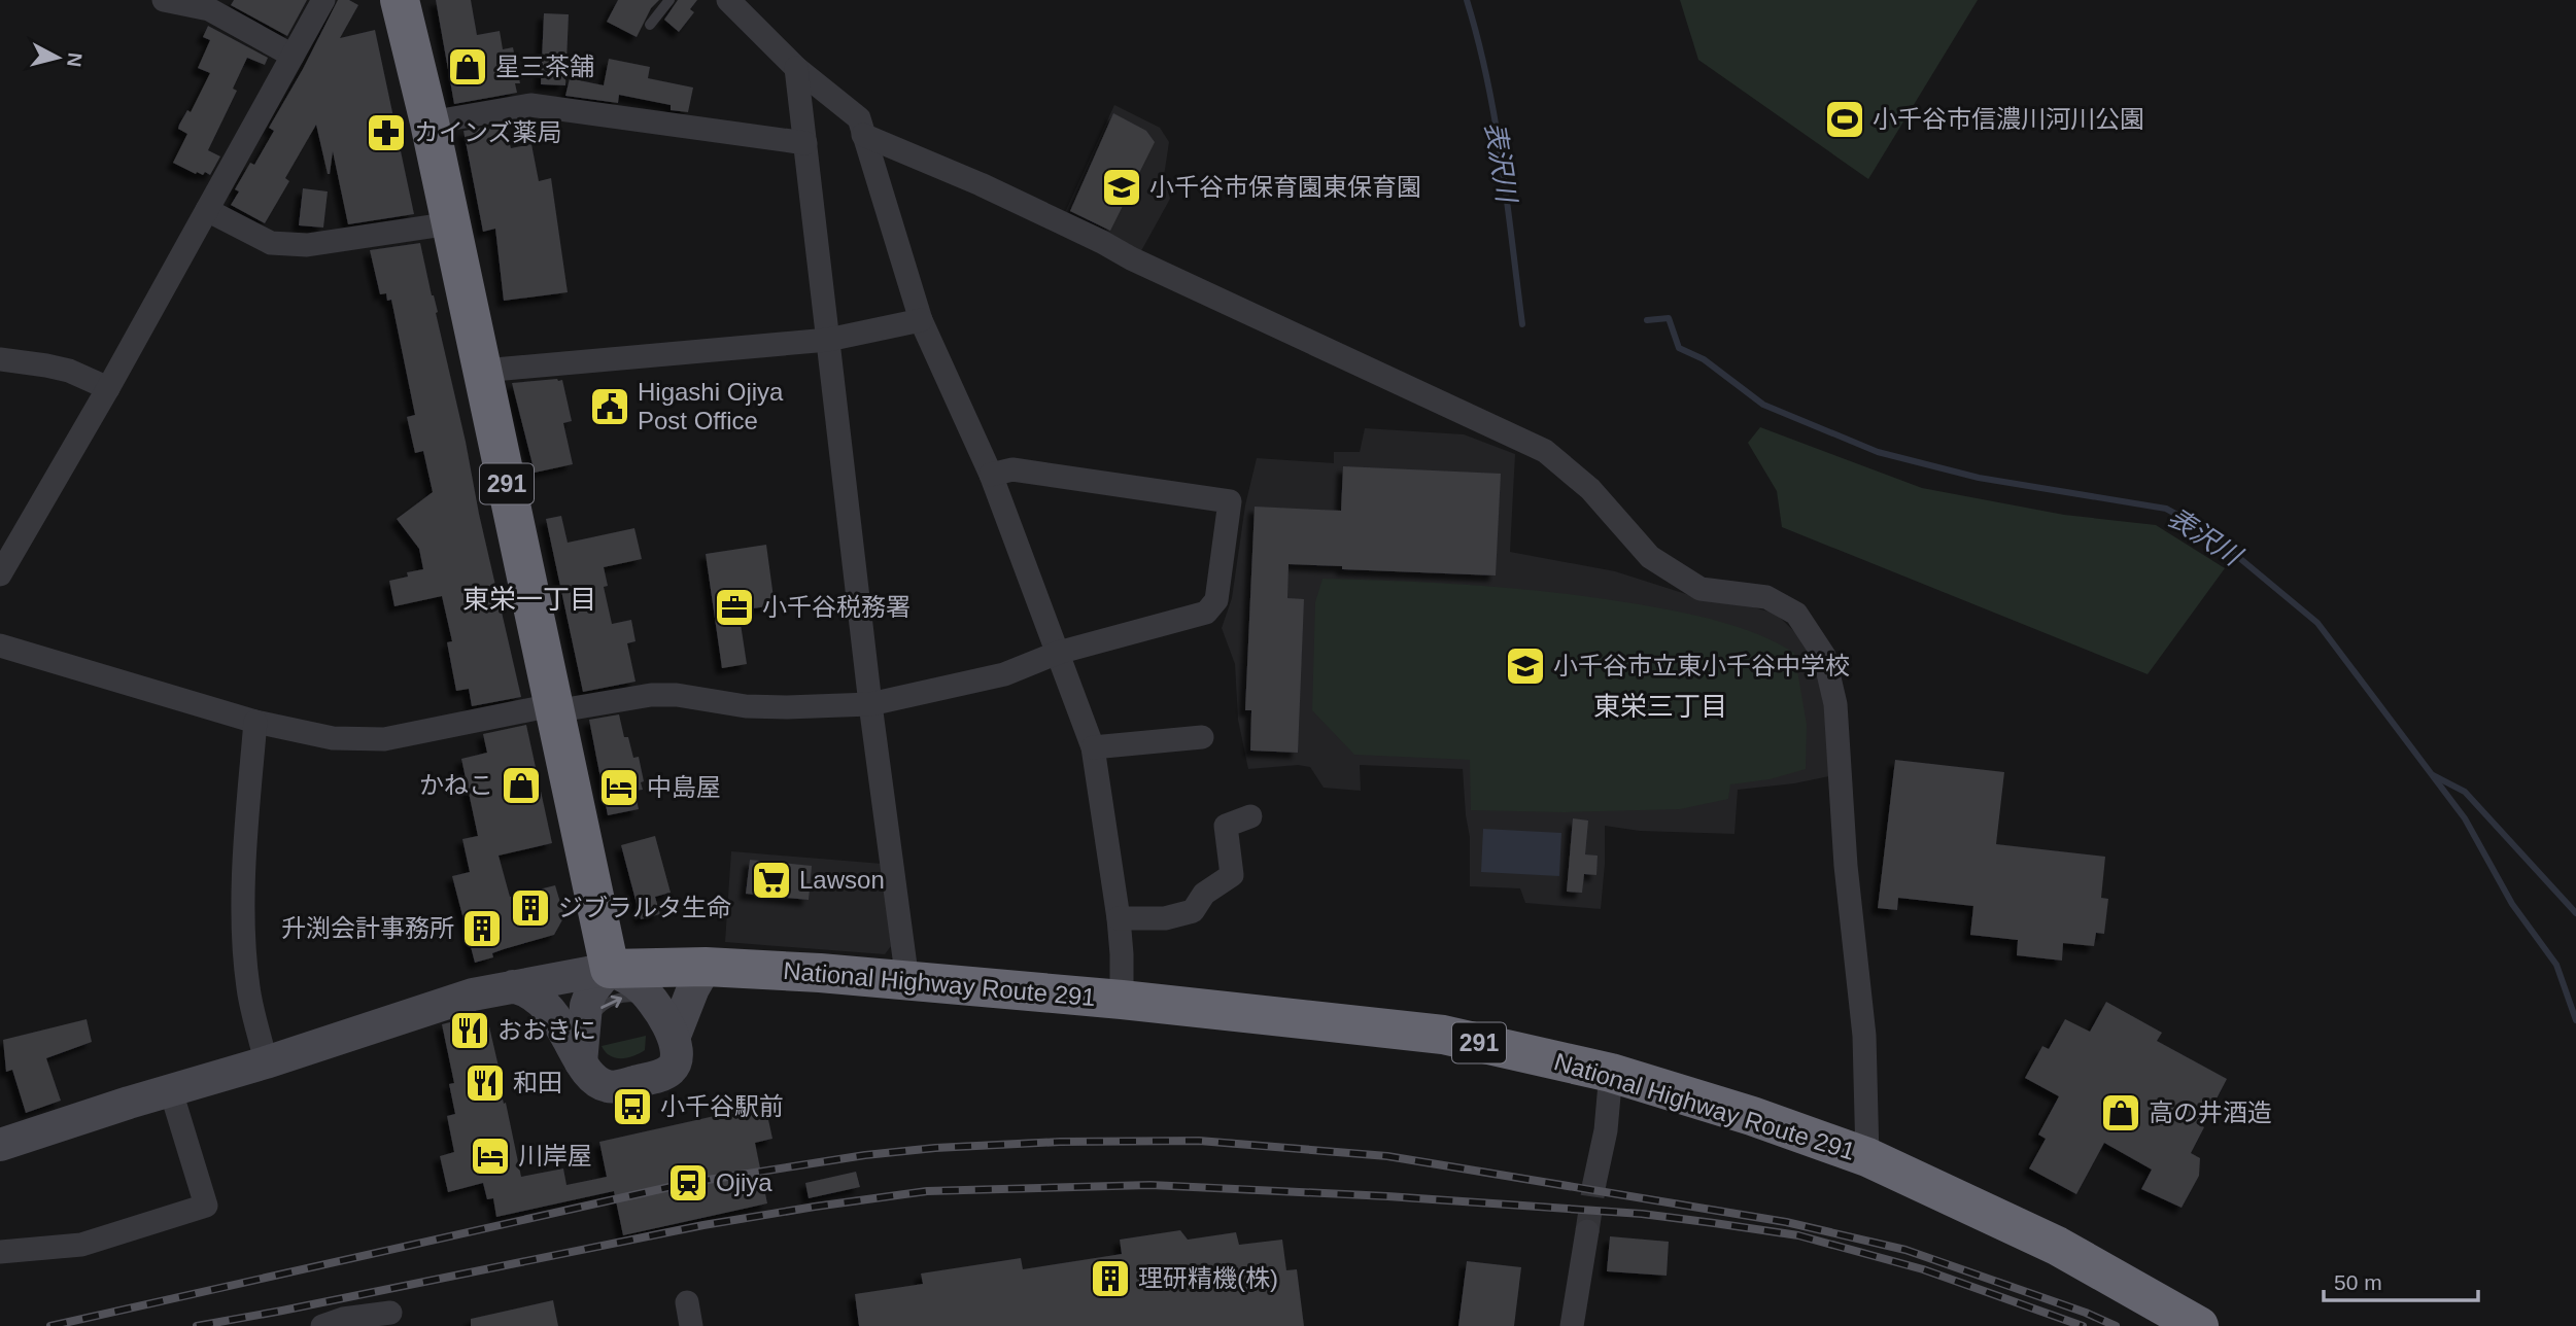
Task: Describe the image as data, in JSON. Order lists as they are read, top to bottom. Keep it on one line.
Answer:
{"streets":{"highway":["291","National Highway Route 291"]},"crossings":[["291","National Highway Route 291"]],"districts":["東栄一丁目","東栄三丁目"],"water":["表沢川"],"places":{"shop":["星三茶舗","かねこ","高の井酒造"],"sports":["小千谷市信濃川河川公園"],"pharmacy":["カインズ薬局"],"school or university":["小千谷市保育園東保育園","小千谷市立東小千谷中学校"],"public building":["Higashi Ojiya Post Office"],"office":["小千谷税務署"],"hotel":["中島屋","川岸屋"],"supermarket":["Lawson"],"building":["ジブラルタ生命","升渕会計事務所","理研精機(株)"],"restaurant":["おおきに","和田"],"bus stop":["小千谷駅前"],"station":["Ojiya"]},"scale_bar":"50 m","north":"right"}
